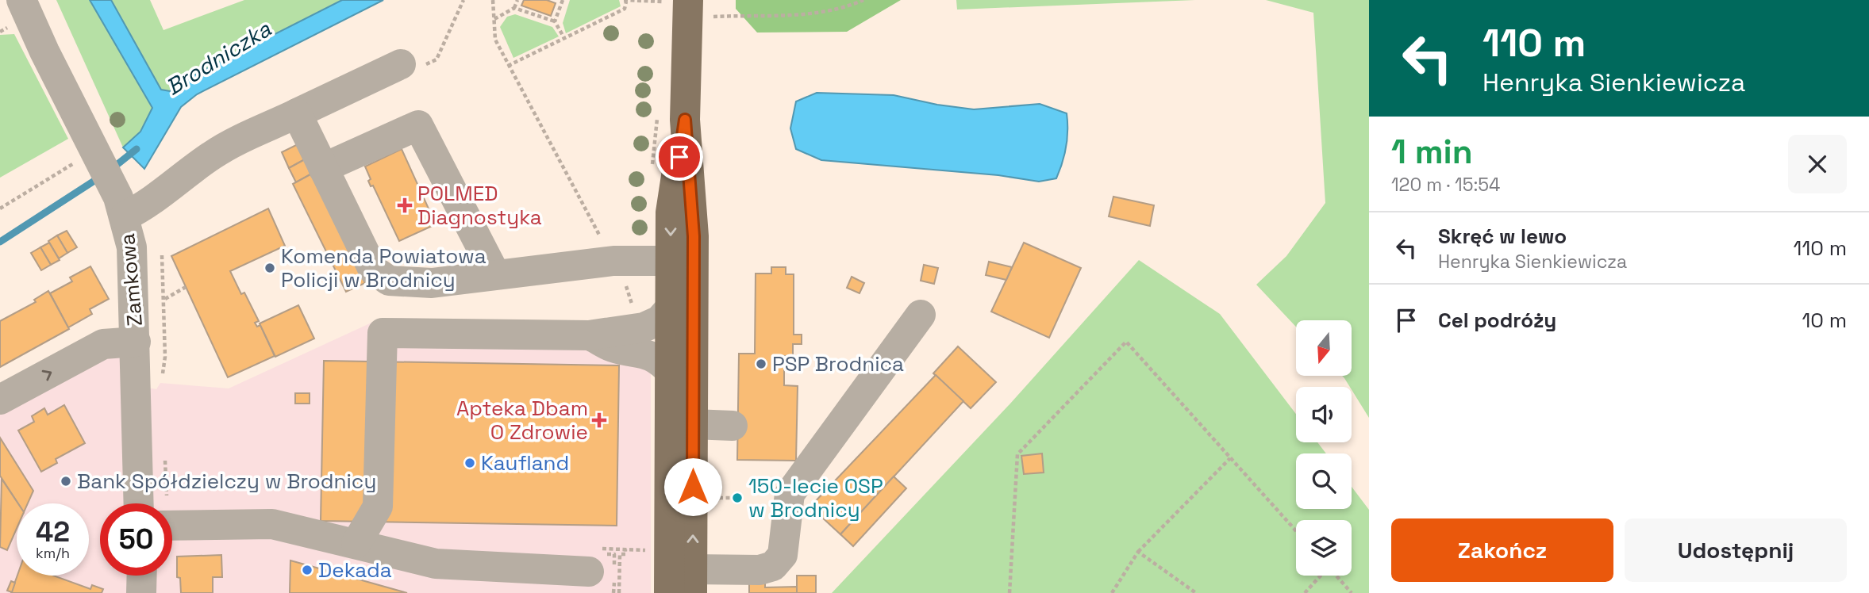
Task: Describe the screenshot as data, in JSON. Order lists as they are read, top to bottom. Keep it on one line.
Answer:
{"streets":{"street":["Zamkowa"]},"water":["Brodniczka"],"places":{"health":["POLMED Diagnostyka","Apteka Dbam O Zdrowie"],"other":["Komenda Powiatowa Policji w Brodnicy","PSP Brodnica","Kaufland","Bank Spółdzielczy w Brodnicy","150-lecie OSP w Brodnicy","Dekada"]},"north":"bottom","page":{"turn":["110 m","Henryka Sienkiewicza"],"heading":["1 min","120 m · 15:54"],"list":[{"name":"Skręć w lewo","note":"Henryka Sienkiewicza","value":"110 m"},{"name":"Cel podróży","value":"10 m"}],"speed":"42 km/h","limit":"50","buttons":["Zakończ","Udostępnij"]}}
